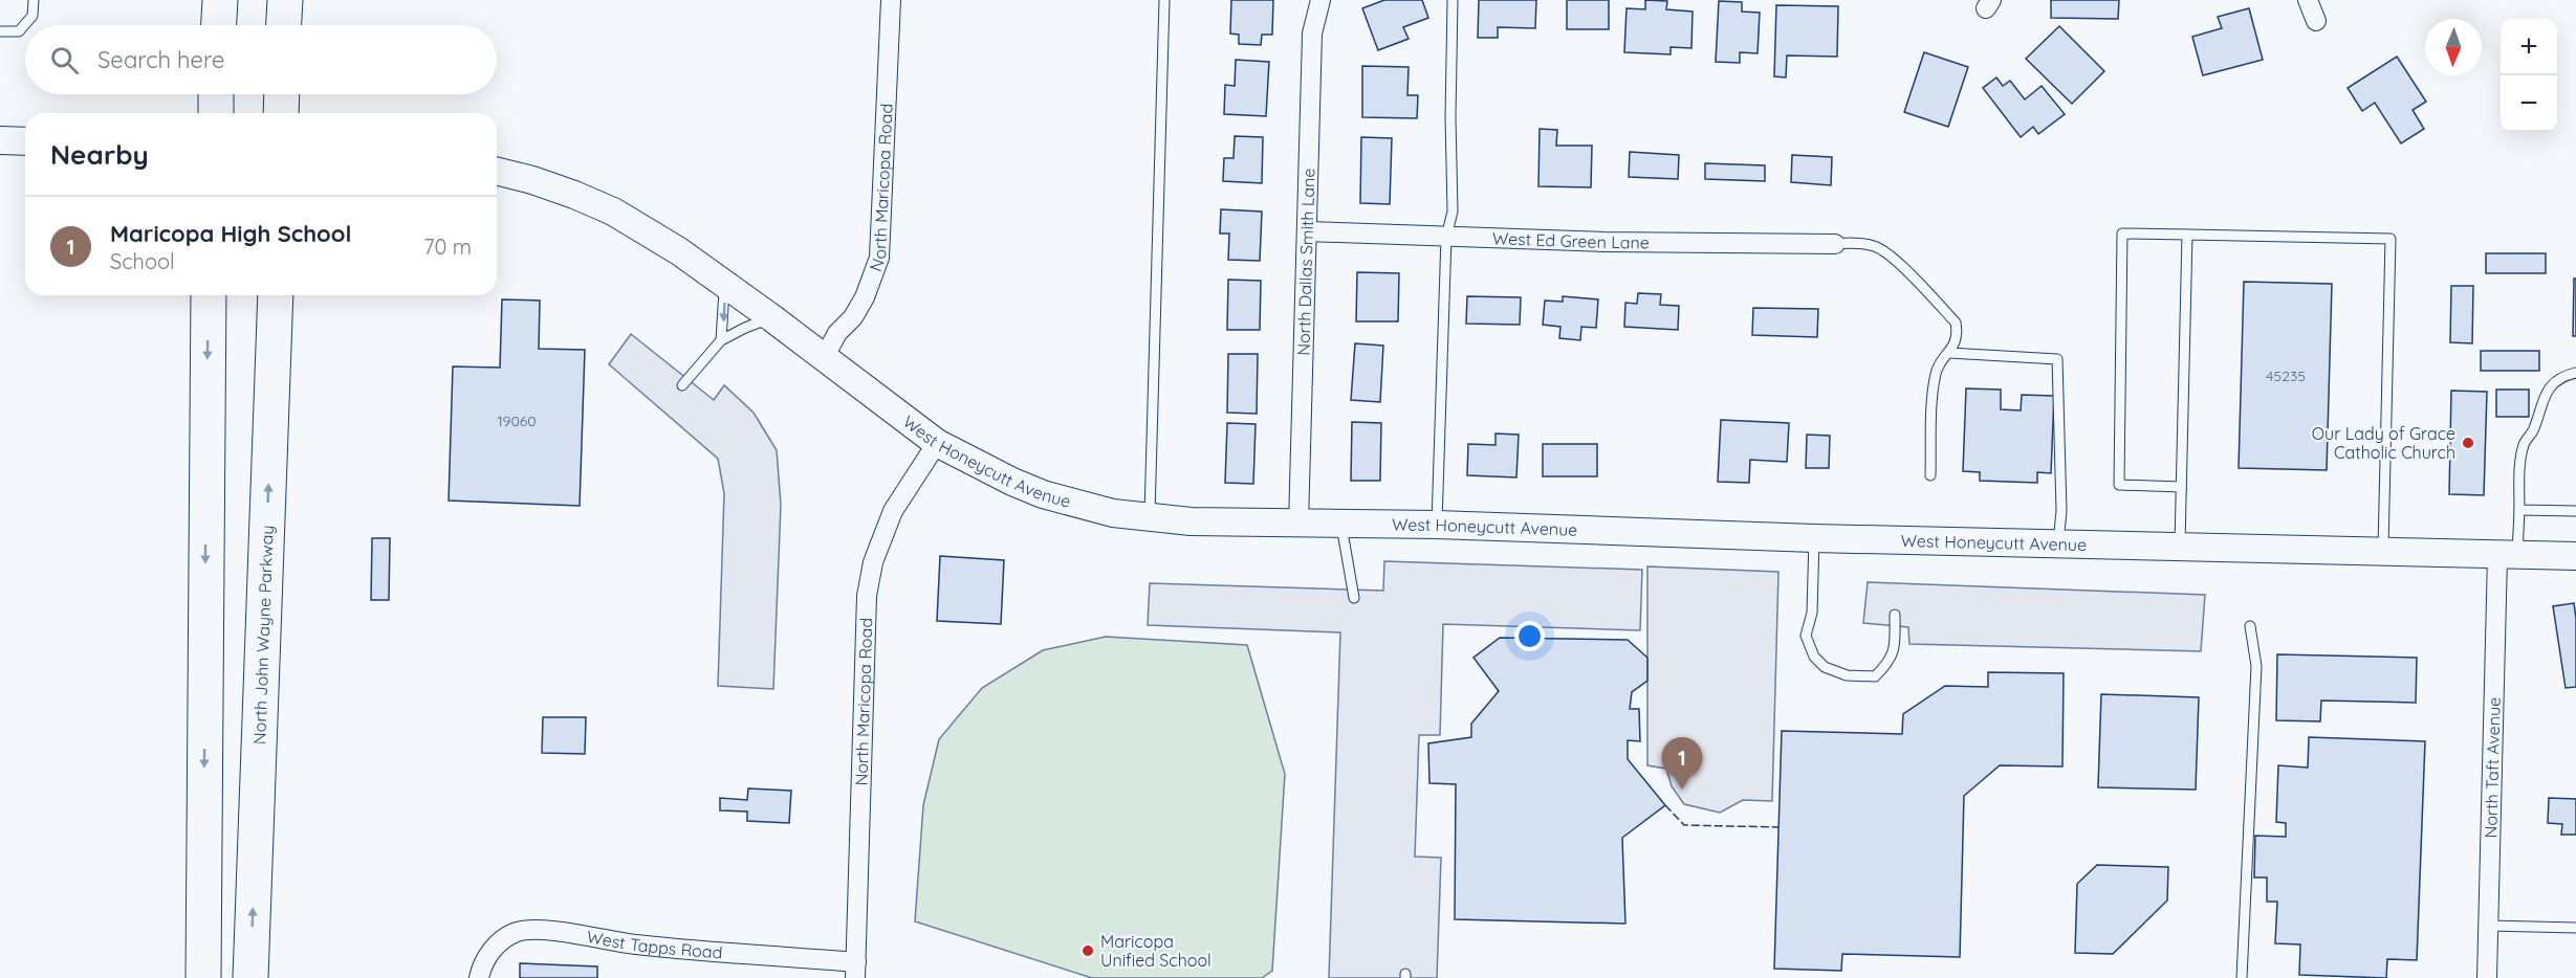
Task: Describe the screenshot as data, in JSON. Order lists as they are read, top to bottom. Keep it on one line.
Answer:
{"streets":{"highway":["North John Wayne Parkway"],"street":["North Maricopa Road","West Ed Green Lane","North Dallas Smith Lane","West Honeycutt Avenue","North Taft Avenue","West Tapps Road"]},"crossings":[["North Maricopa Road","West Honeycutt Avenue"],["North Maricopa Road","West Tapps Road"],["West Ed Green Lane","North Dallas Smith Lane"],["North Dallas Smith Lane","West Honeycutt Avenue"],["West Honeycutt Avenue","North Taft Avenue"]],"places":["Our Lady of Grace Catholic Church","Maricopa Unified School"],"house_numbers":["45235","19060"],"north":"bottom","page":{"map_buttons":["+","−"],"search":"Search here","heading":"Nearby","list":[{"mark":"1","name":"Maricopa High School","note":"School","value":"70 m"}],"pins":"1"}}
